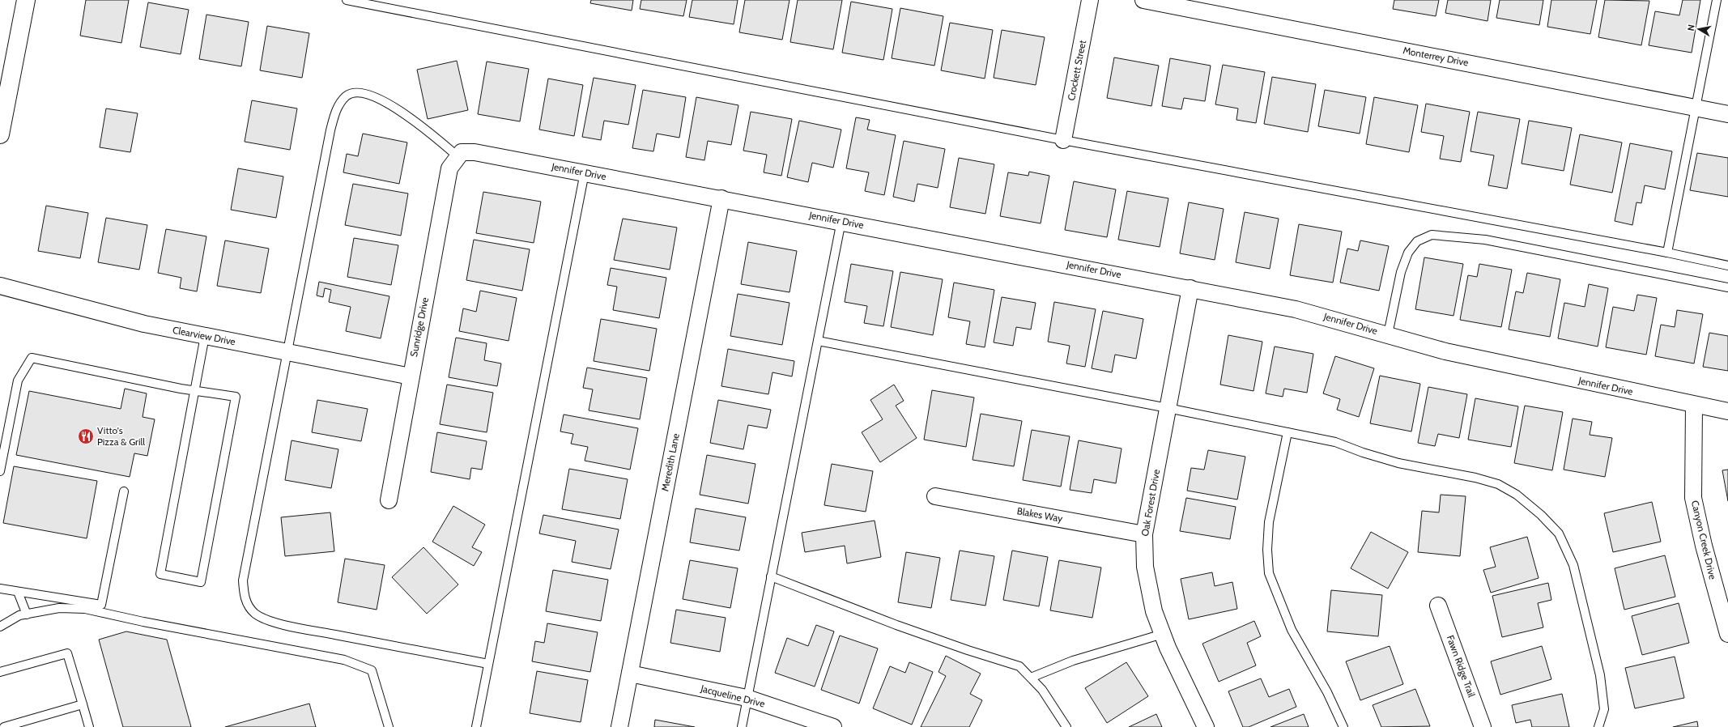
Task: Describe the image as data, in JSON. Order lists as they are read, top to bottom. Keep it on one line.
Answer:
{"streets":{"street":["Monterrey Drive","Crockett Street","Jennifer Drive","Sunridge Drive","Clearview Drive","Meredith Lane","Oak Forest Drive","Blakes Way","Canyon Creek Drive","Fawn Ridge Trail","Jacqueline Drive"]},"crossings":[["Jennifer Drive","Sunridge Drive"],["Jennifer Drive","Meredith Lane"],["Jennifer Drive","Oak Forest Drive"],["Jennifer Drive","Canyon Creek Drive"],["Sunridge Drive","Clearview Drive"],["Meredith Lane","Jacqueline Drive"],["Oak Forest Drive","Blakes Way"]],"places":{"restaurant":["Vitto's Pizza & Grill"]},"north":"left"}
